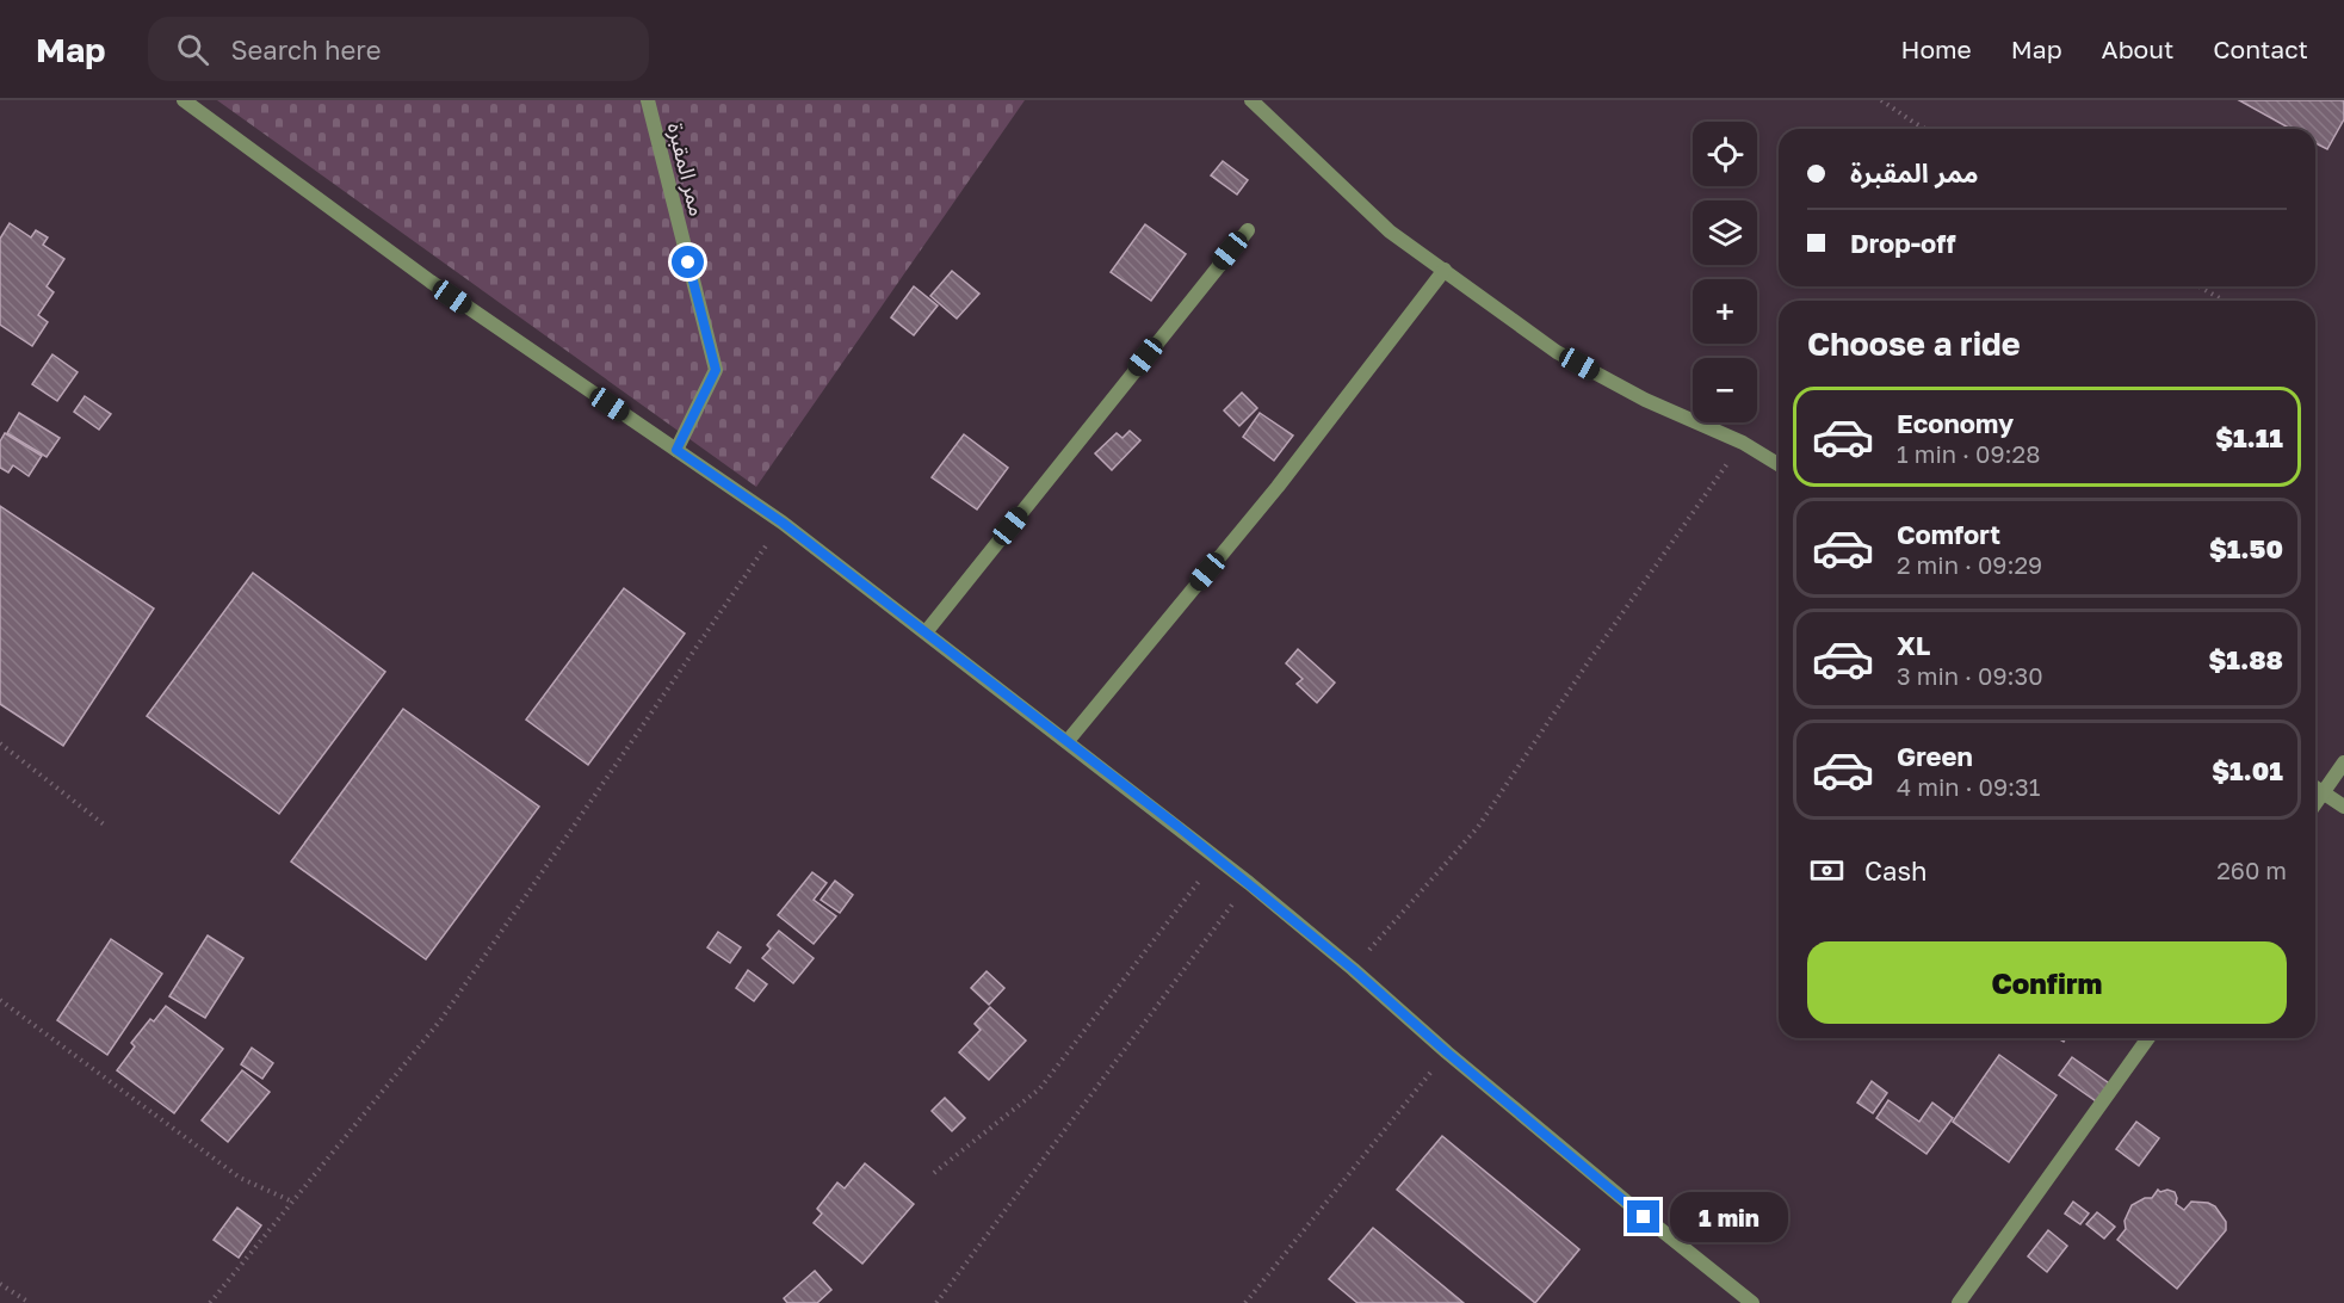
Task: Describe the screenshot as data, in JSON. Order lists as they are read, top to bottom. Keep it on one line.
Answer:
{"streets":{"street":["ممر المقبرة"]},"page":{"header":"Map","search":"Search here","nav":["Home","Map","About","Contact"],"map_buttons":["+","−"],"banner":["ممر المقبرة","Drop-off"],"heading":"Choose a ride","list":[{"name":"Economy","note":"1 min · 09:28","value":"$1.11"},{"name":"Comfort","note":"2 min · 09:29","value":"$1.50"},{"name":"XL","note":"3 min · 09:30","value":"$1.88"},{"name":"Green","note":"4 min · 09:31","value":"$1.01"}],"pay":["Cash","260 m"],"buttons":"Confirm","bubble":"1 min"}}
